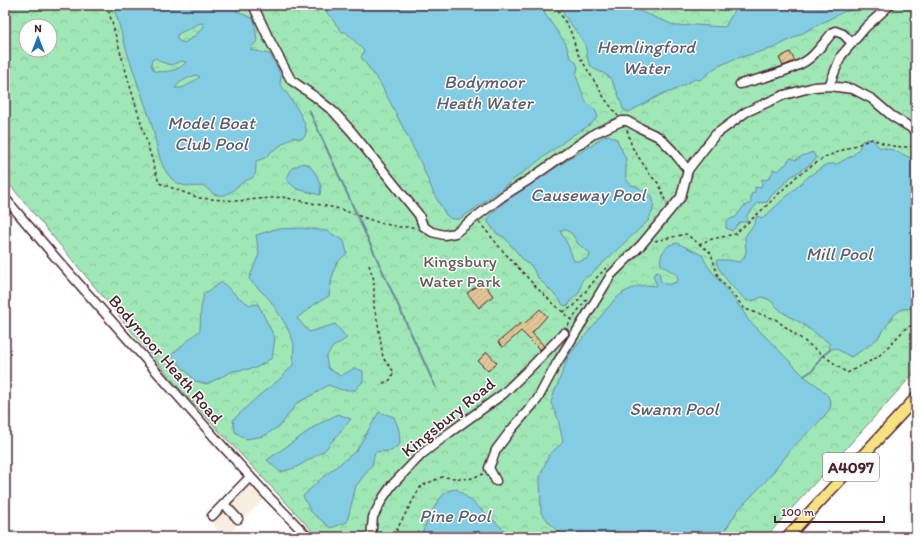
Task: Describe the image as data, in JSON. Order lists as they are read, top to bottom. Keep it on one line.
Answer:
{"streets":{"main road":["A4097"],"street":["Bodymoor Heath Road","Kingsbury Road"]},"water":["Hemlingford Water","Bodymoor Heath Water","Model Boat Club Pool","Causeway Pool","Mill Pool","Swann Pool","Pine Pool"],"parks":["Kingsbury Water Park"],"scale_bar":"100 m","north":"top"}
